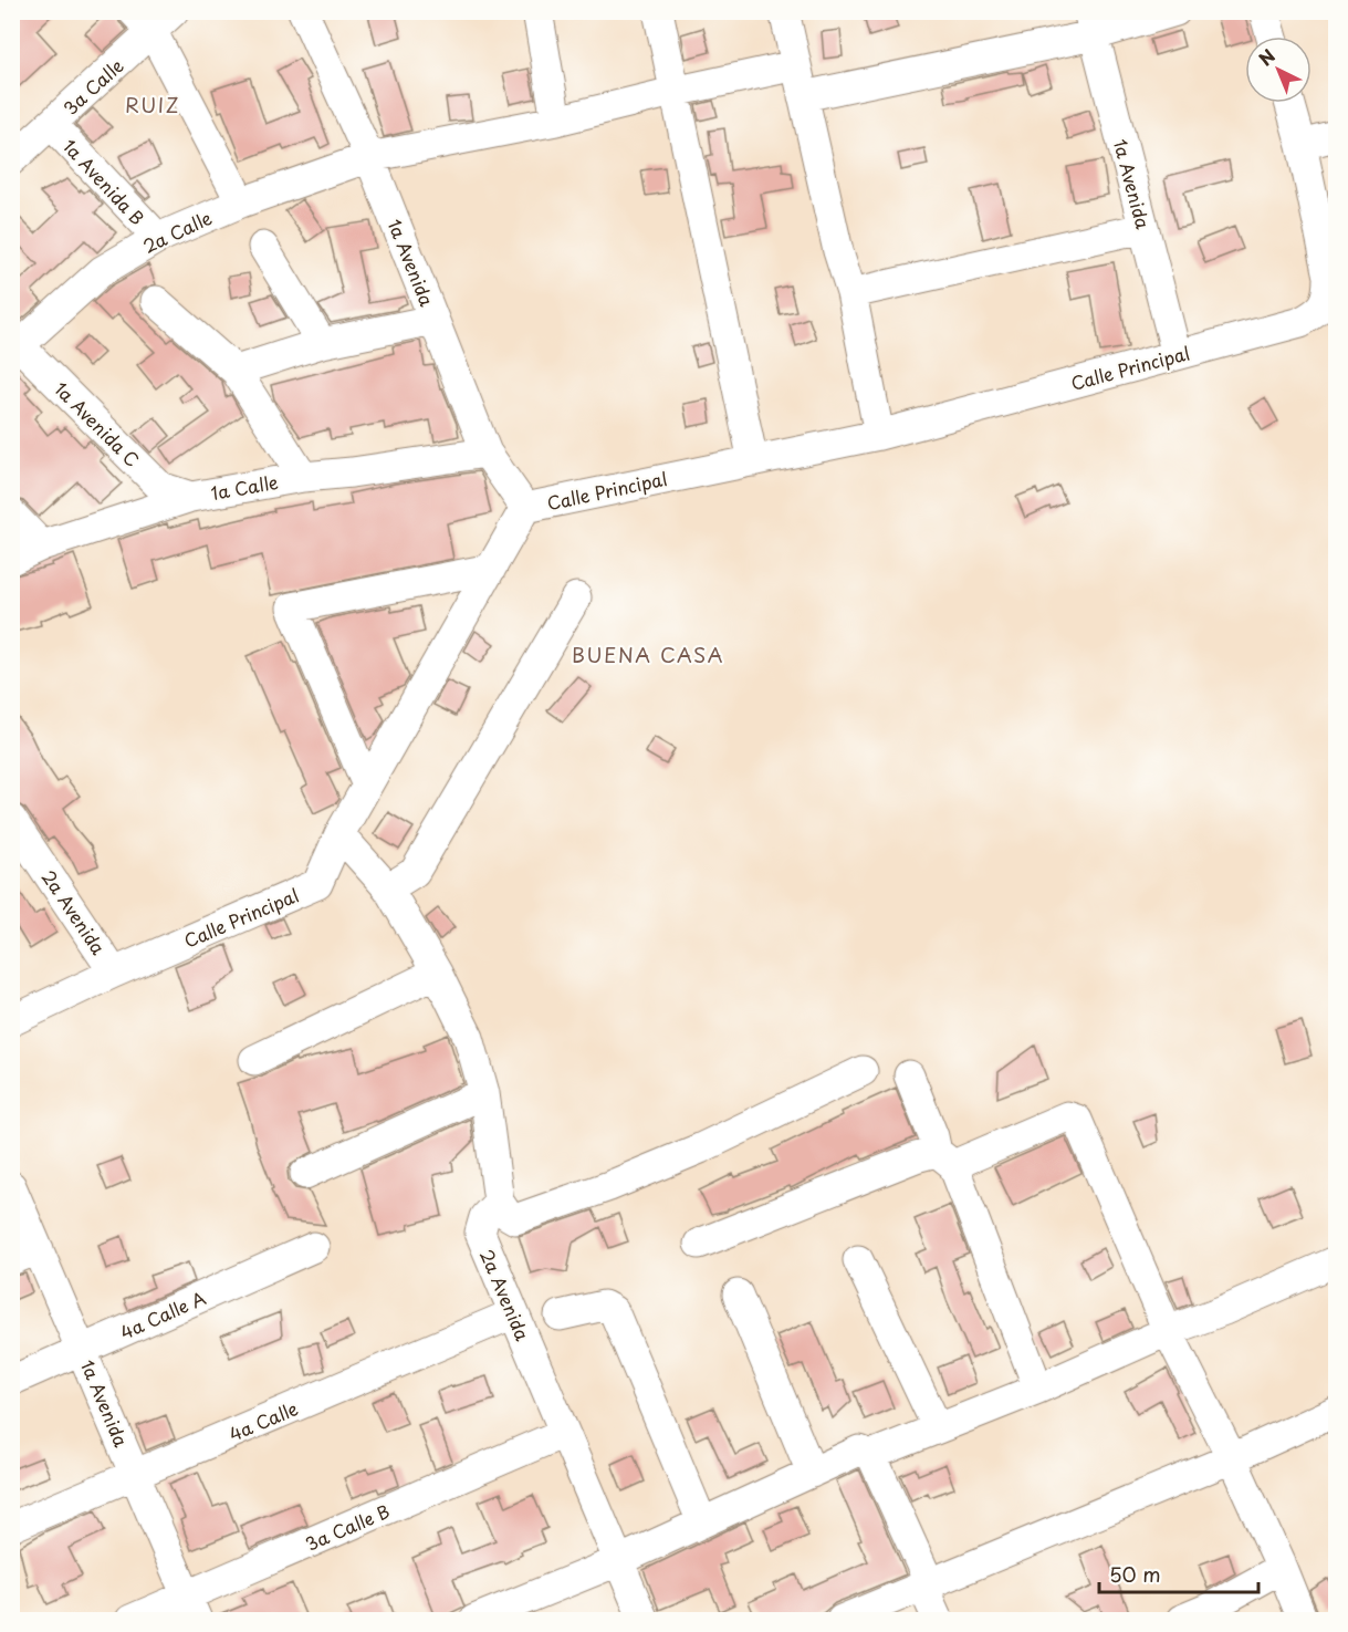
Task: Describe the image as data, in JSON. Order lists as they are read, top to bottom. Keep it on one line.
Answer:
{"streets":{"street":["3a Calle","1a Avenida B","1a Avenida","2a Calle","Calle Principal","1a Avenida C","1a Calle","2a Avenida","4a Calle A","4a Calle","3a Calle B"]},"crossings":[["3a Calle","1a Avenida B"],["1a Avenida B","2a Calle"],["1a Avenida","2a Calle"],["1a Avenida","Calle Principal"],["1a Avenida","1a Calle"],["1a Avenida","4a Calle A"],["1a Avenida","4a Calle"],["1a Avenida","3a Calle B"],["2a Calle","1a Avenida C"],["Calle Principal","2a Avenida"],["1a Avenida C","1a Calle"],["2a Avenida","4a Calle"],["2a Avenida","3a Calle B"]],"districts":["RUIZ","BUENA CASA"],"scale_bar":"50 m","north":"top left"}
